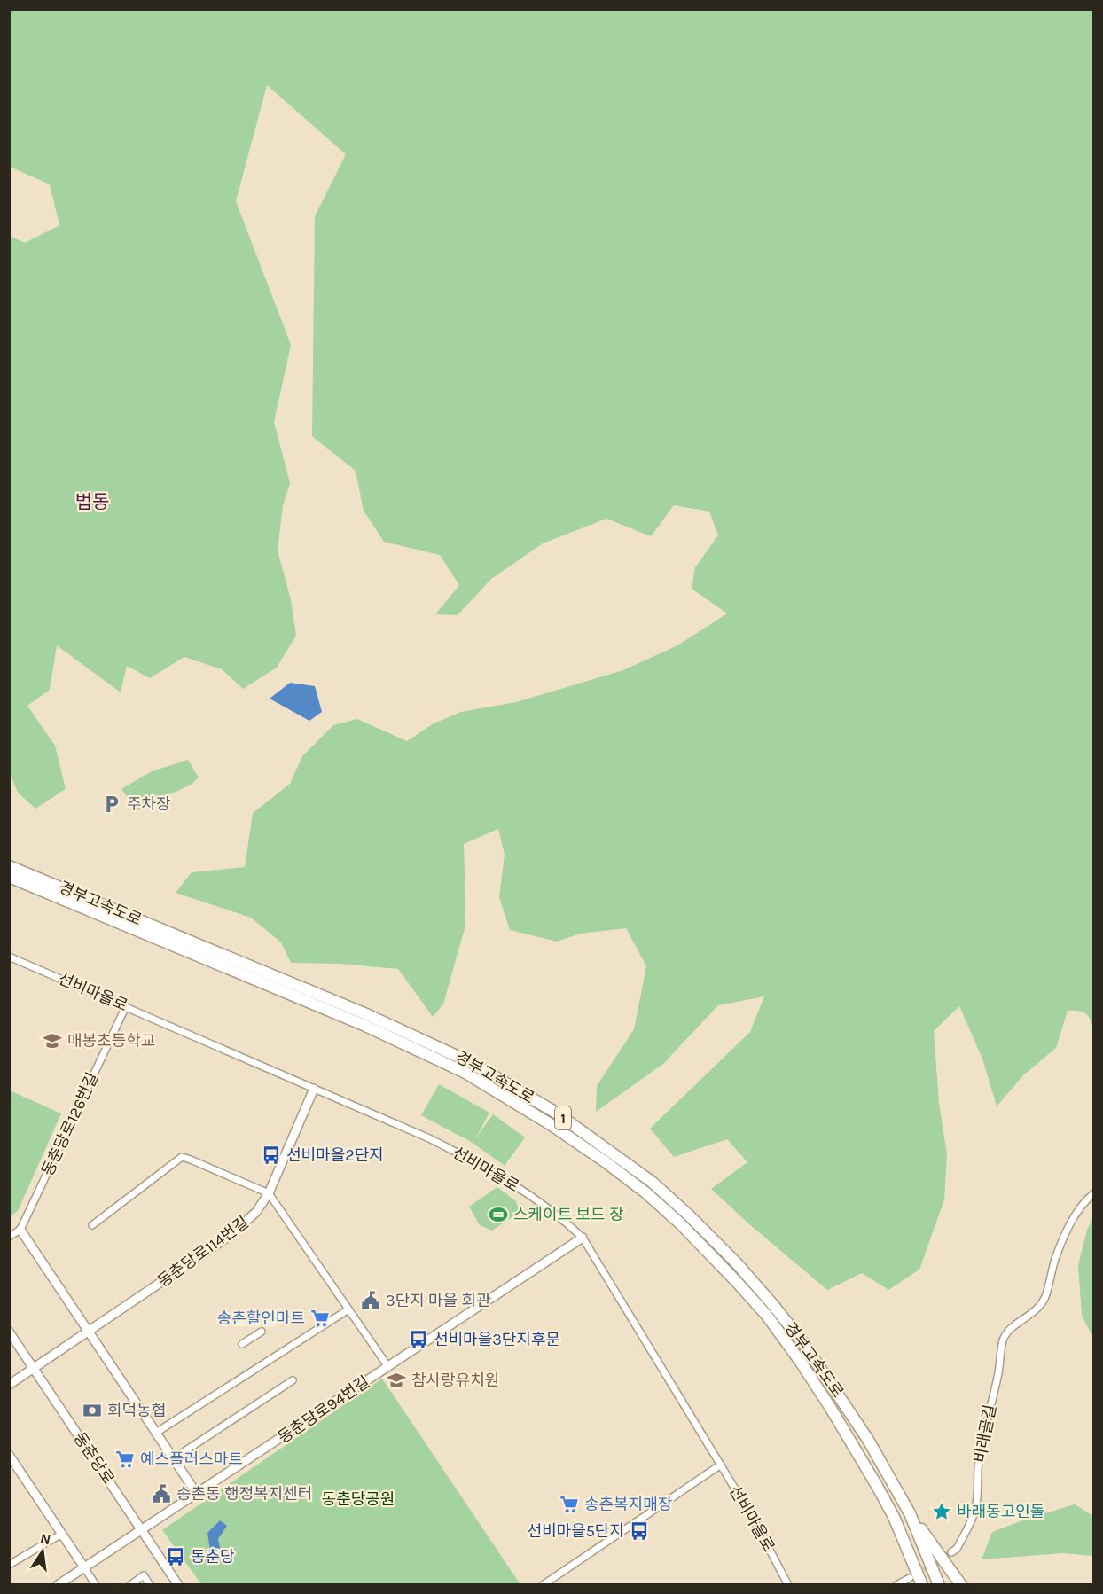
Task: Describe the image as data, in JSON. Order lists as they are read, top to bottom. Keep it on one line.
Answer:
{"streets":{"highway":["경부고속도로","1"],"main road":["동춘당로114번길","동춘당로94번길","동춘당로"],"street":["선비마을로","동춘당로126번길","비래골길"]},"crossings":[["선비마을로","동춘당로126번길"],["선비마을로","동춘당로114번길"],["선비마을로","동춘당로94번길"],["동춘당로114번길","동춘당로"],["동춘당로94번길","동춘당로"]],"districts":["법동"],"parks":["동춘당공원"],"places":{"parking":["주차장"],"school or university":["매봉초등학교","참사랑유치원"],"bus stop":["선비마을2단지","선비마을3단지후문","선비마을5단지","동춘당"],"sports":["스케이트 보드 장"],"public building":["3단지 마을 회관","송촌동 행정복지센터"],"supermarket":["송촌할인마트","예스플러스마트","송촌복지매장"],"bank":["회덕농협"],"place":["바래동고인돌"]},"north":"top"}
